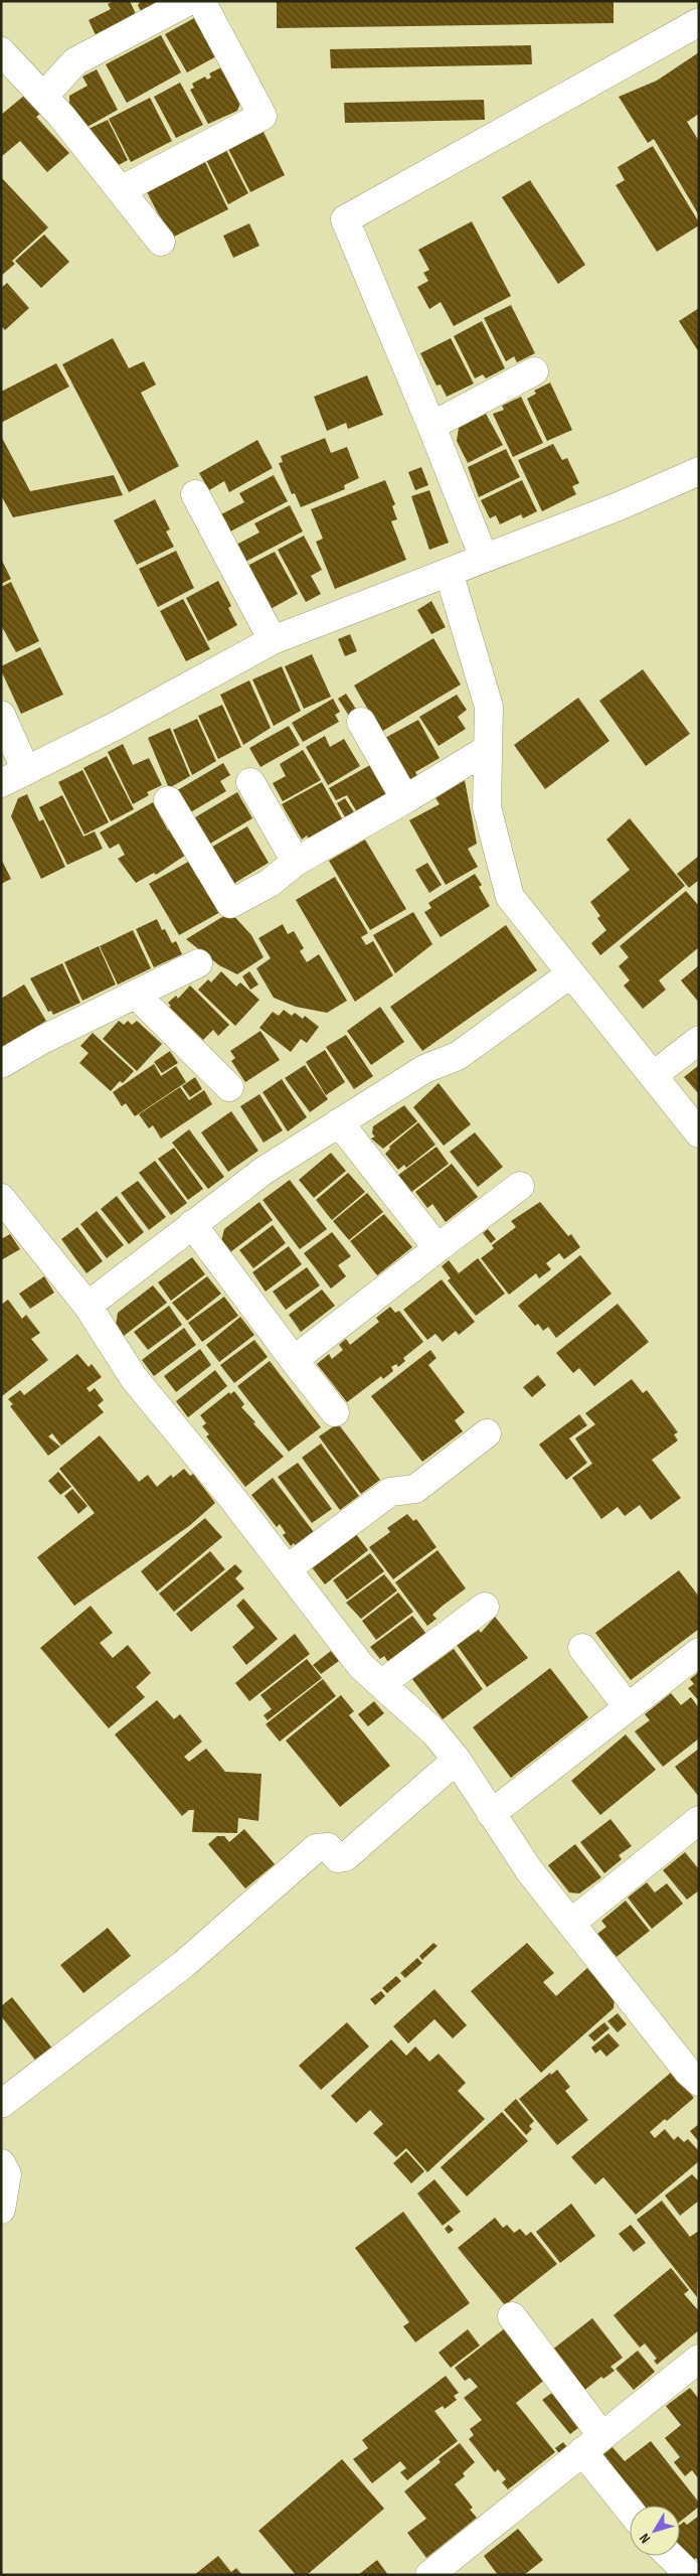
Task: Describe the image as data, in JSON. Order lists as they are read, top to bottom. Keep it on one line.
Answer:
{"north":"bottom left"}
